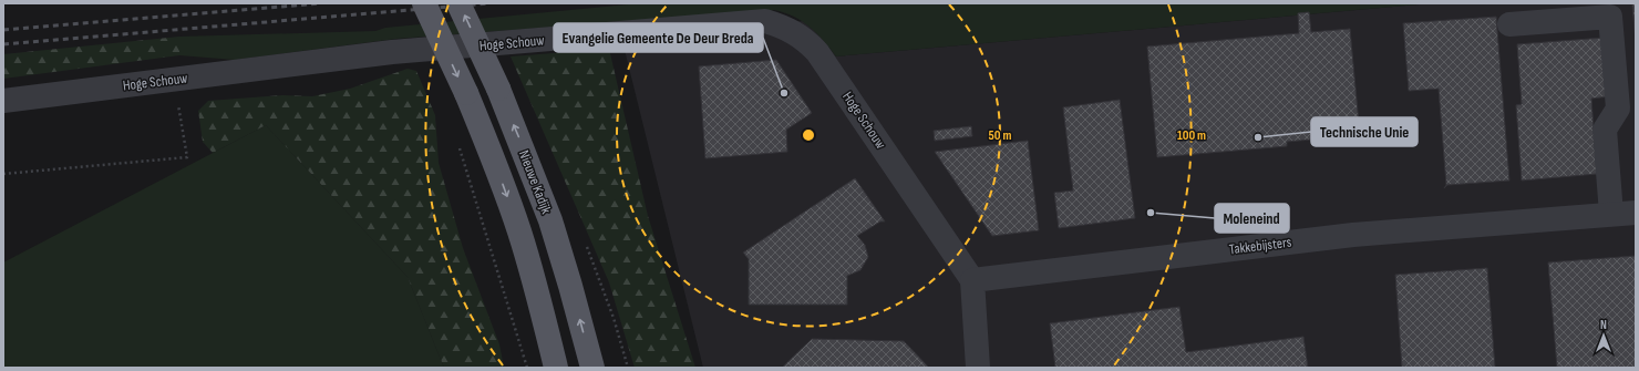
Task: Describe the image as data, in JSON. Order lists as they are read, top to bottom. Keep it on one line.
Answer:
{"streets":{"main road":["Nieuwe Kadijk"],"street":["Hoge Schouw","Takkebijsters"]},"crossings":[["Hoge Schouw","Takkebijsters"]],"places":["Evangelie Gemeente De Deur Breda","Technische Unie","Moleneind"],"north":"top","rings":["50 m","100 m"]}
